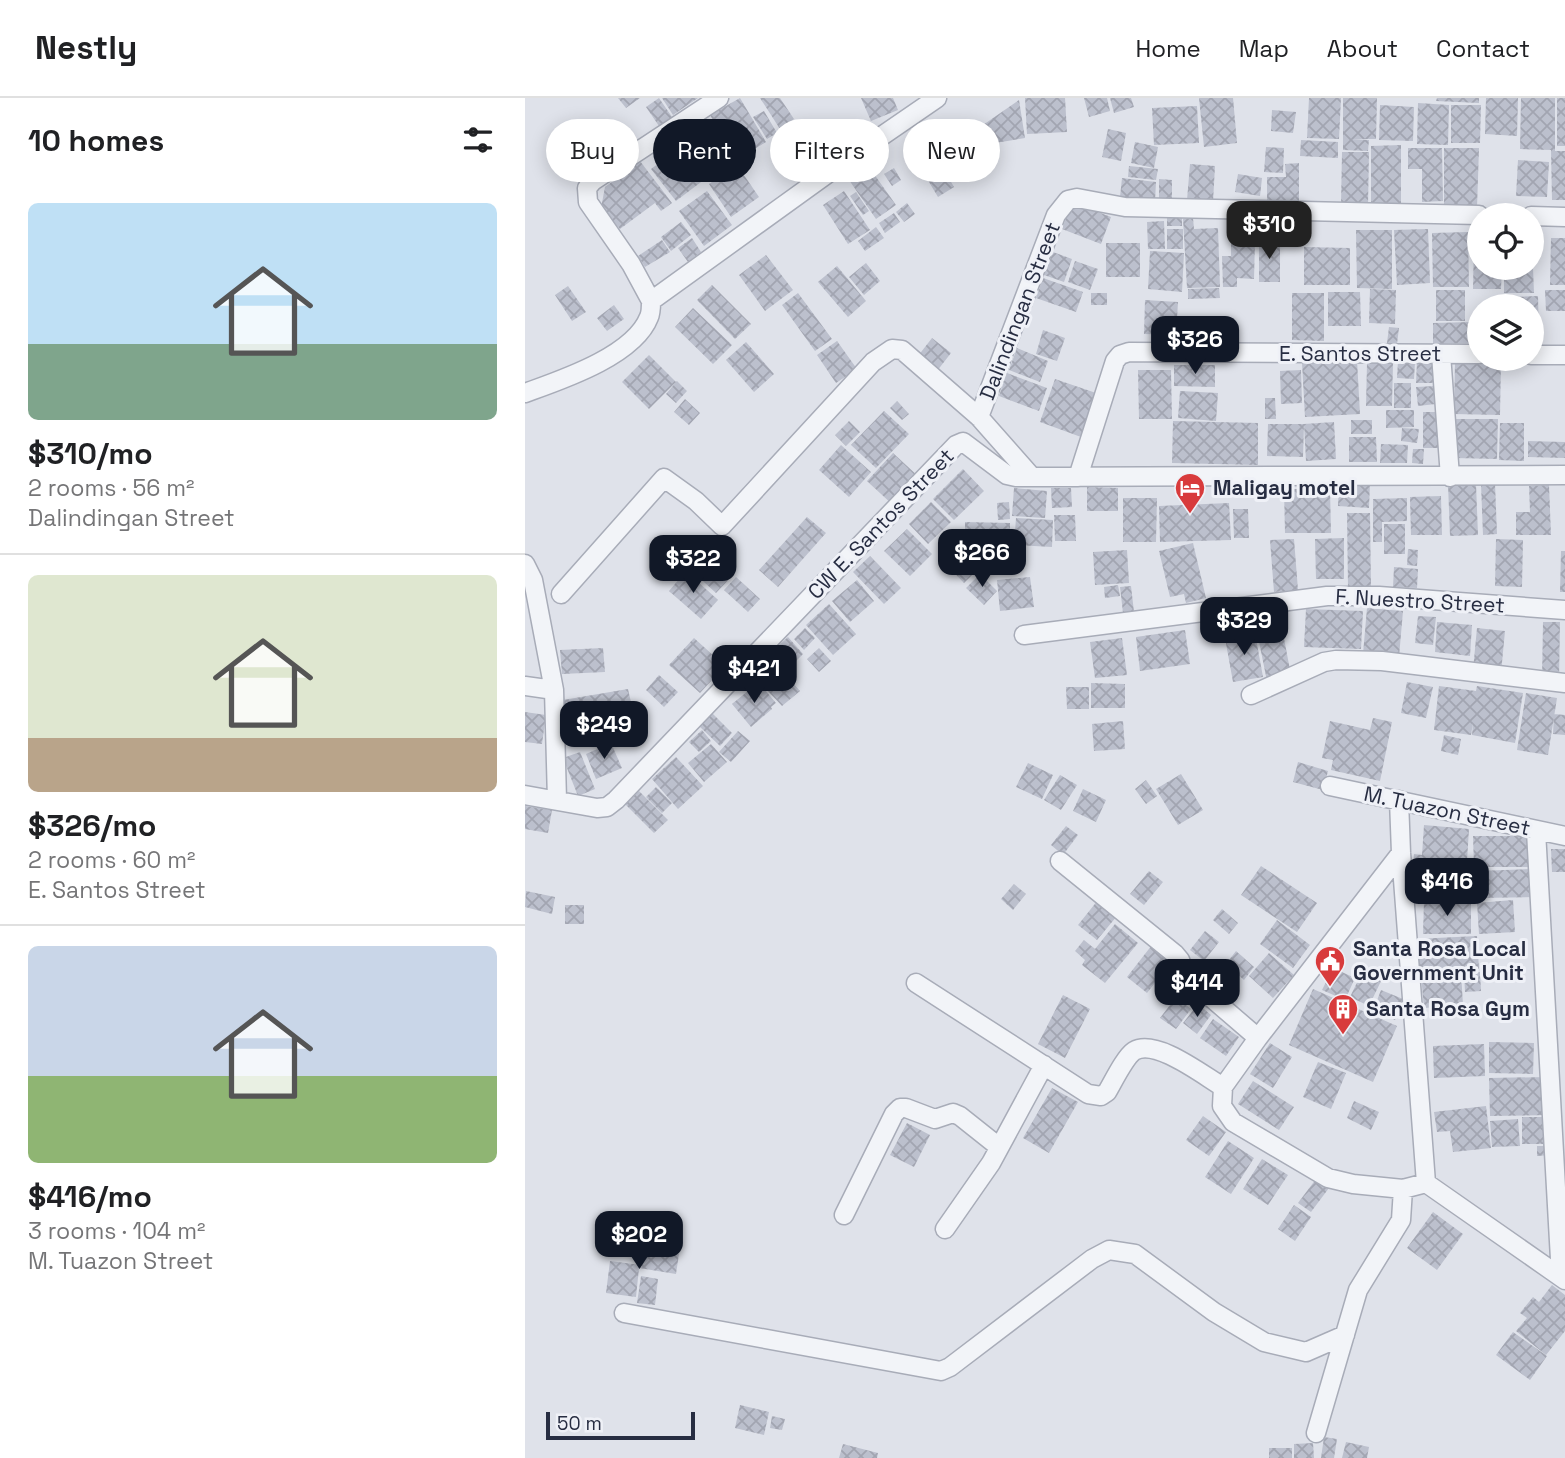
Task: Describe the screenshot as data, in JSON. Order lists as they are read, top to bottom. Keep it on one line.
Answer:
{"streets":{"street":["Dalindingan Street","E. Santos Street","CW E. Santos Street","F. Nuestro Street","M. Tuazon Street"]},"crossings":[["E. Santos Street","CW E. Santos Street"]],"places":{"hotel":["Maligay motel"],"public building":["Santa Rosa Local Government Unit"],"building":["Santa Rosa Gym"]},"scale_bar":"50 m","page":{"header":"Nestly","nav":["Home","Map","About","Contact"],"heading":"10 homes","chip":["Buy","Rent","Filters","New"],"list":[{"name":"$310/mo","note":"2 rooms · 56 m² · Dalindingan Street"},{"name":"$326/mo","note":"2 rooms · 60 m² · E. Santos Street"},{"name":"$416/mo","note":"3 rooms · 104 m² · M. Tuazon Street"}],"price":["$310","$326","$266","$322","$329","$421","$249","$416","$414","$202"],"scale":"50 m"}}
